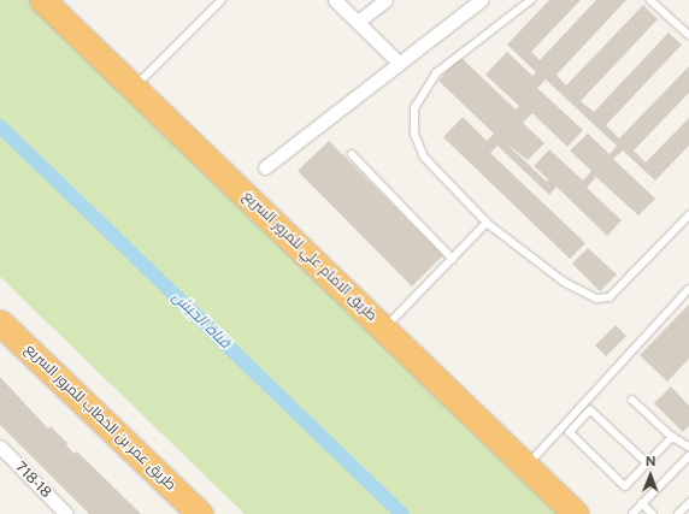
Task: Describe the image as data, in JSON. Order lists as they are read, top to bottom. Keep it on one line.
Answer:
{"streets":{"highway":["طريق الامام علي للمرور السريع","طريق عمر بن الخطاب للمرور السريع"],"street":["718-18"]},"water":["قناة الجيش"],"north":"top"}
